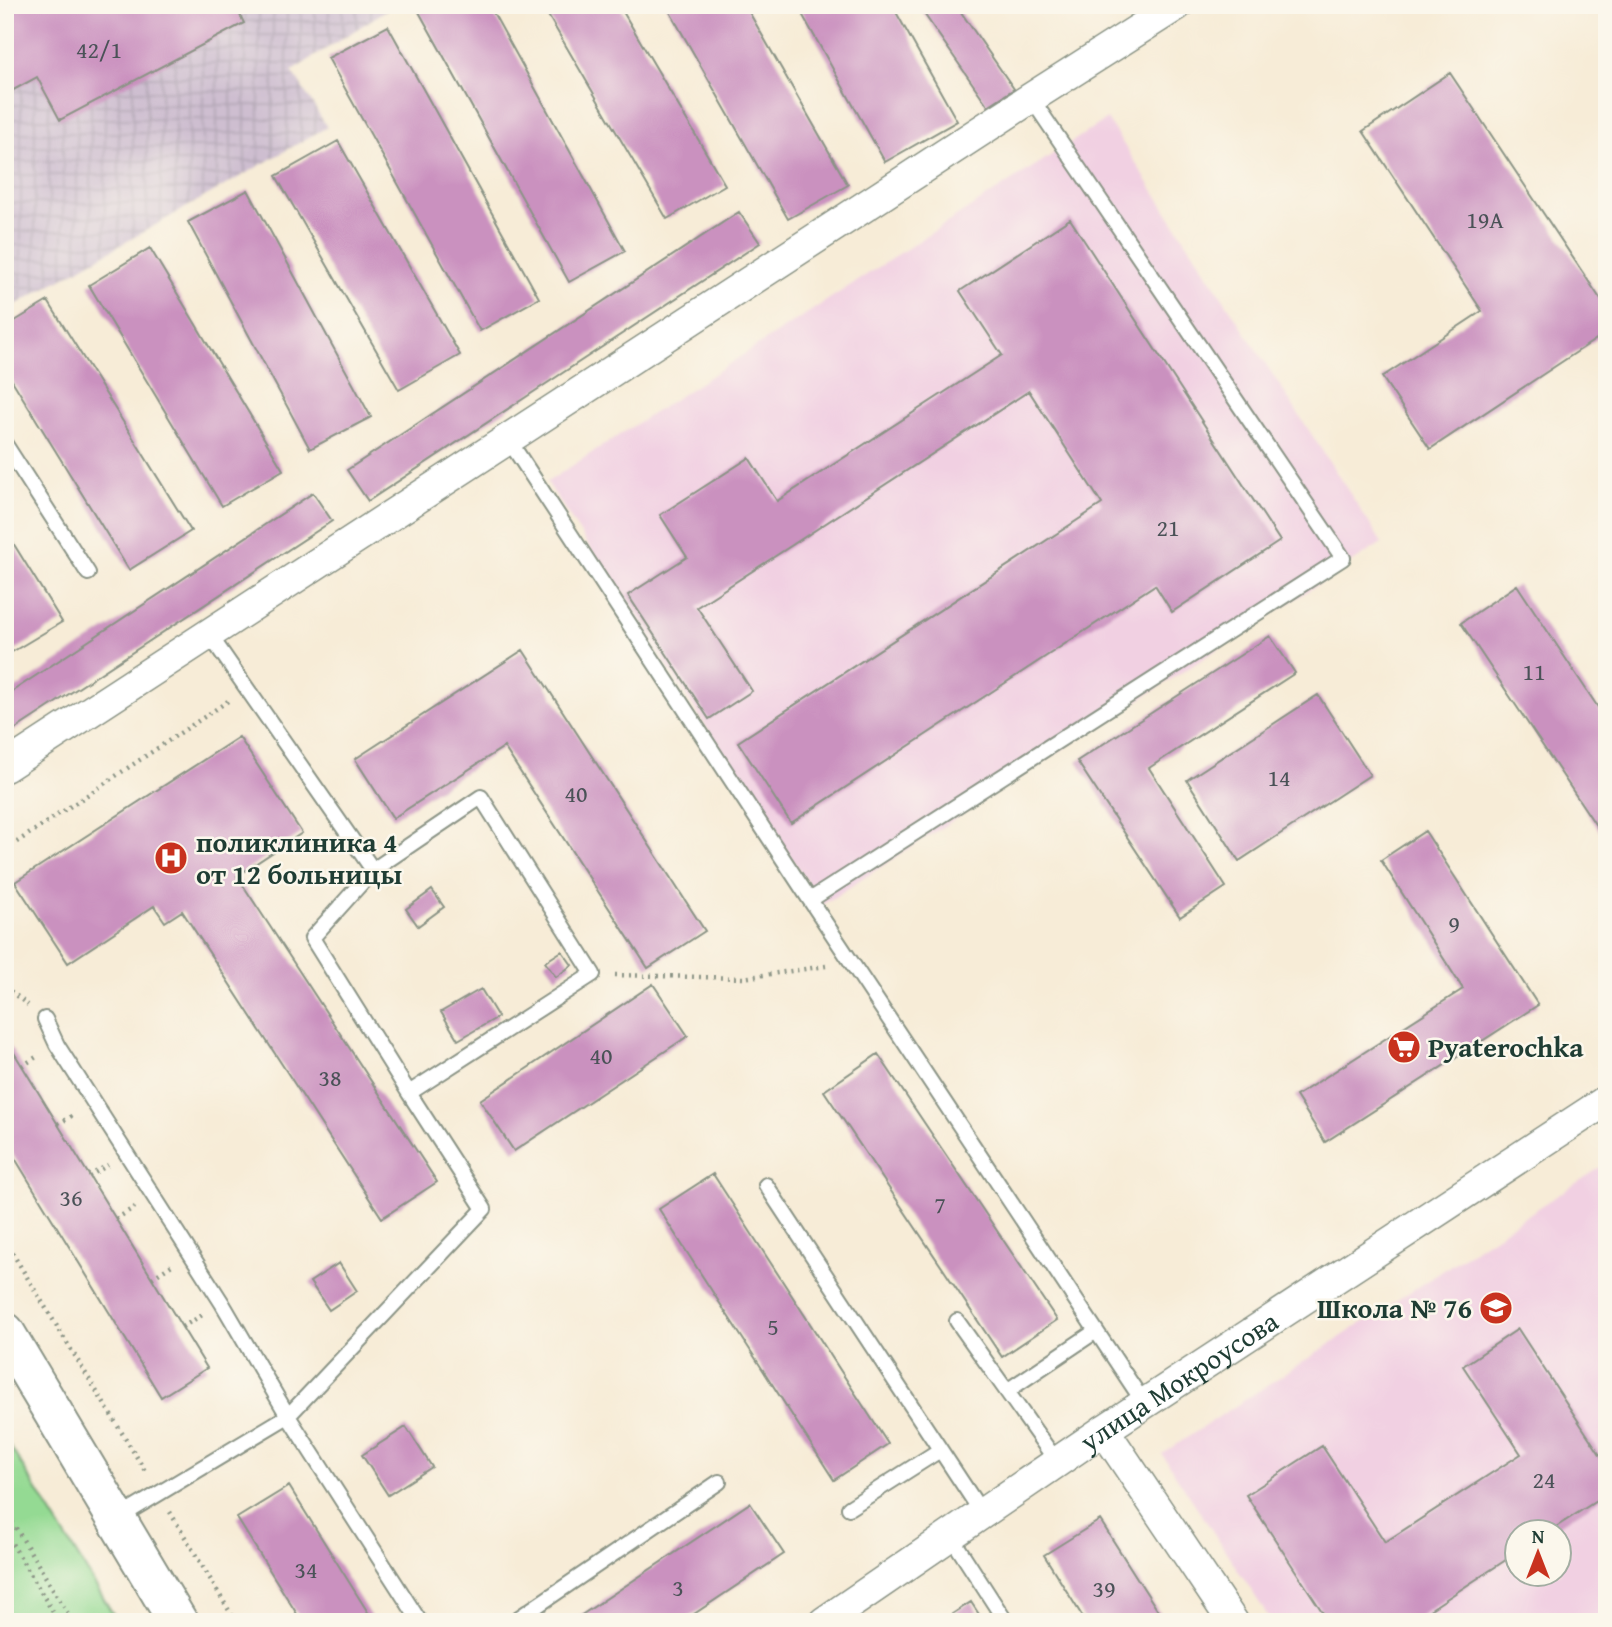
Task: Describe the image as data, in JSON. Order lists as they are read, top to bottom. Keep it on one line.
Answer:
{"streets":{"street":["улица Мокроусова"]},"places":{"hospital":["поликлиника 4 от 12 больницы"],"supermarket":["Pyaterochka"],"school or university":["Школа № 76"]},"house_numbers":["42/1","19А","21","11","14","40","9","40","38","36","7","5","24","34","3","39"],"north":"top"}
